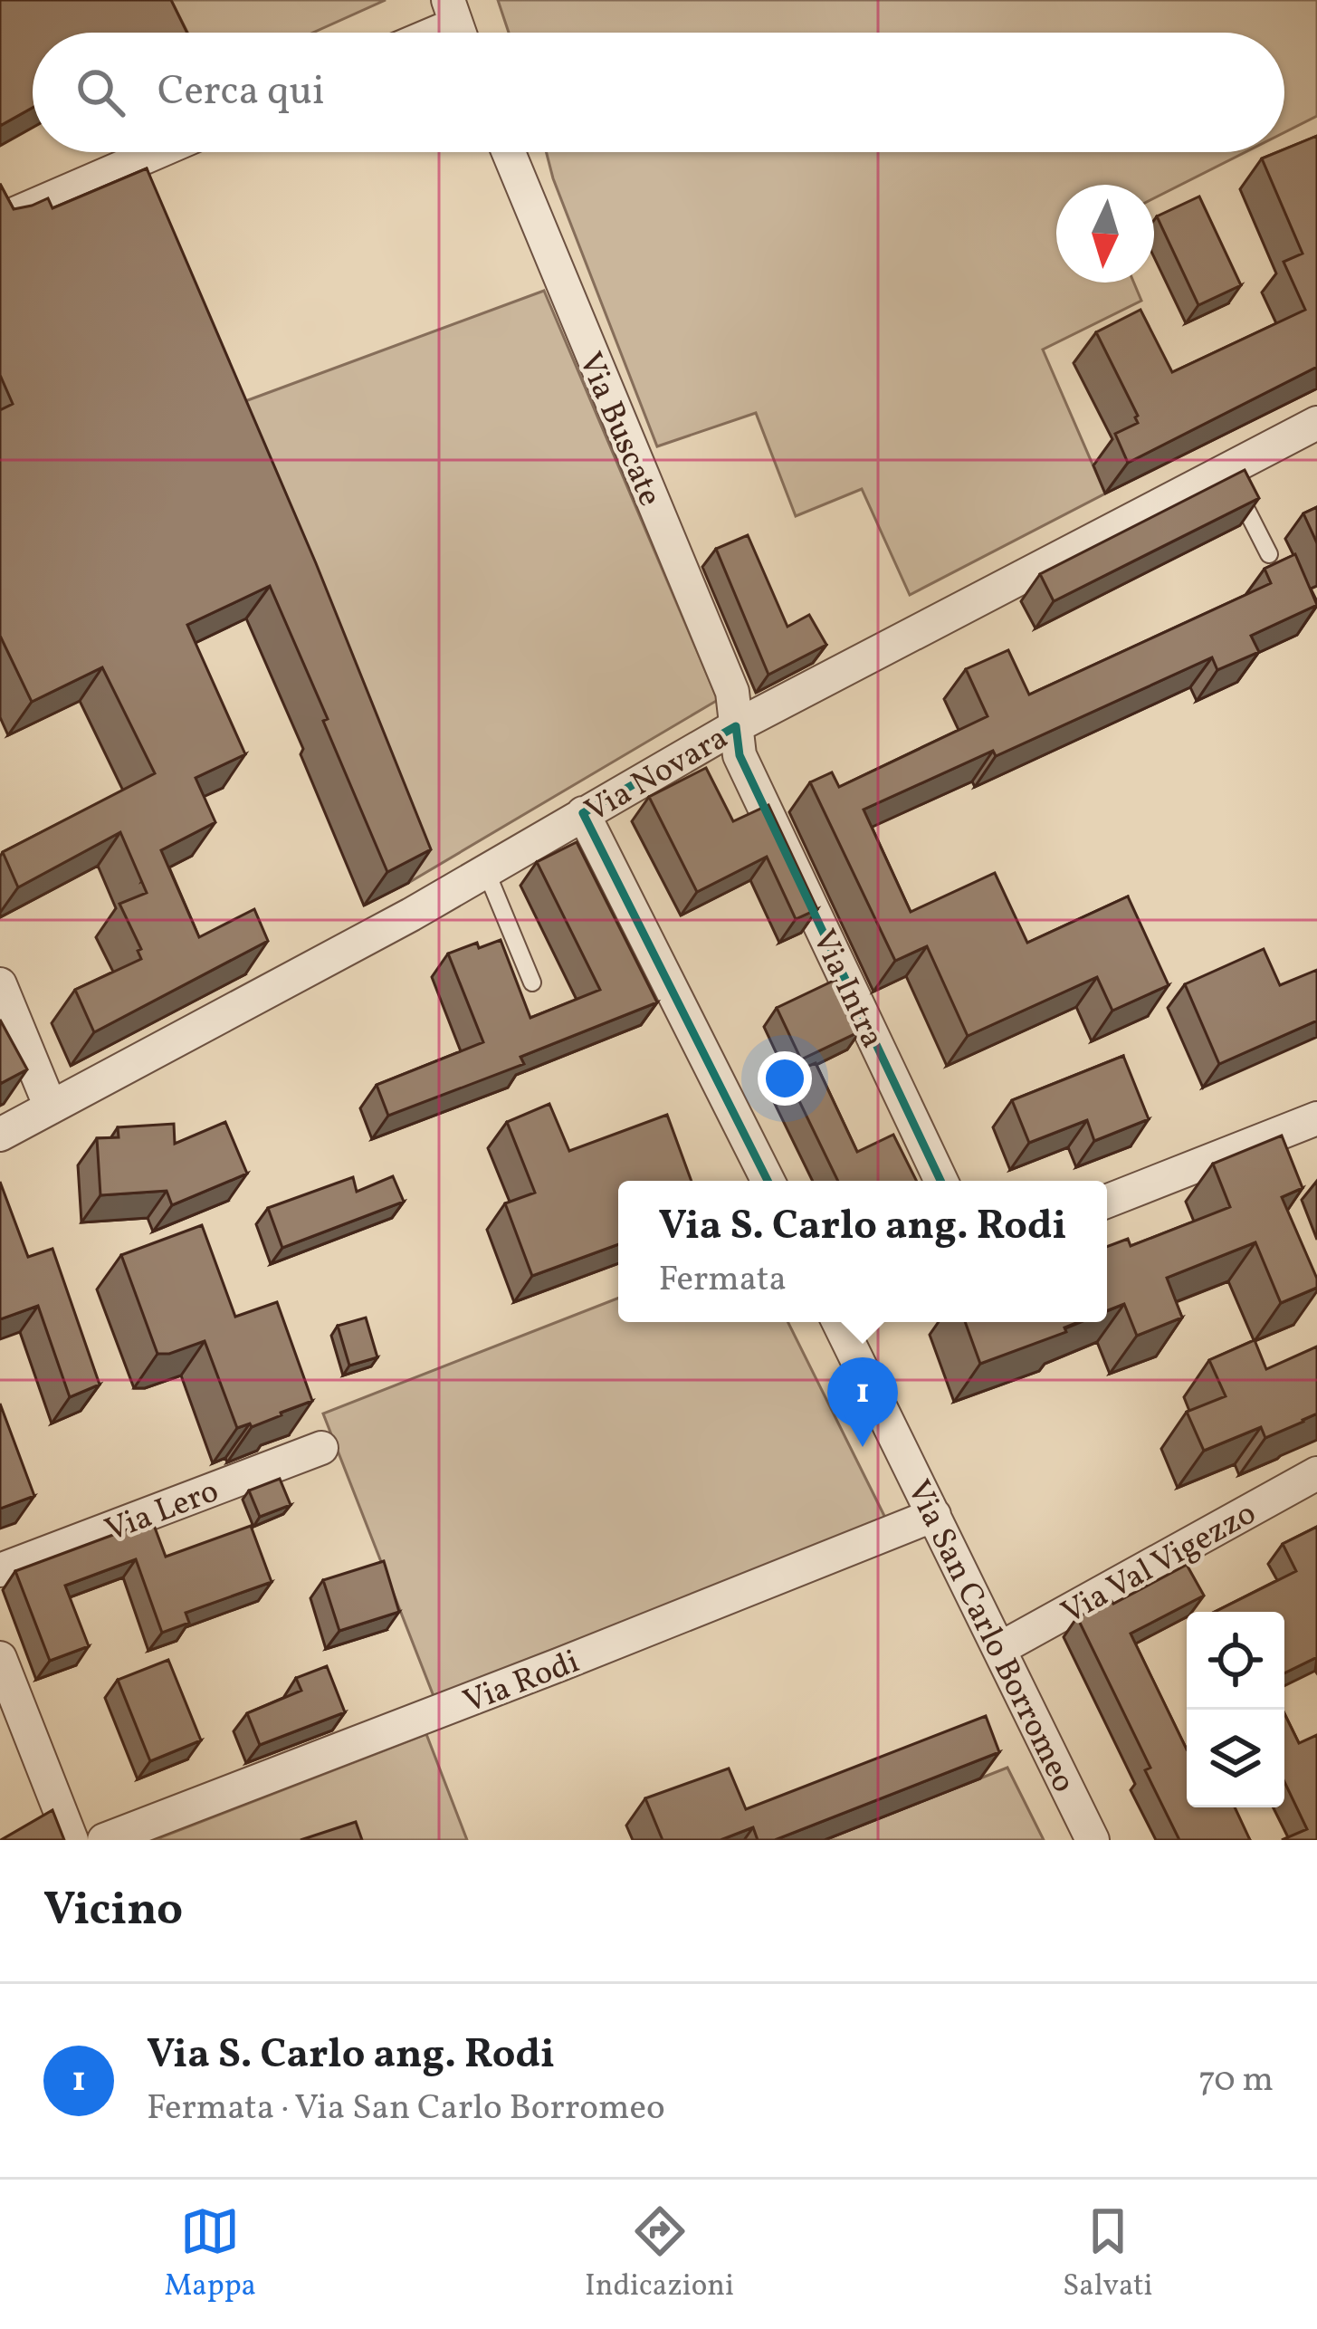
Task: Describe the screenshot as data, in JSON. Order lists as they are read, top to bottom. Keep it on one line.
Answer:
{"streets":{"street":["Via Buscate","Via Novara","Via Intra","Via Lero","Via Val Vigezzo","Via San Carlo Borromeo","Via Rodi"]},"crossings":[["Via Buscate","Via Novara"],["Via Buscate","Via Intra"],["Via Novara","Via Intra"],["Via Val Vigezzo","Via San Carlo Borromeo"],["Via San Carlo Borromeo","Via Rodi"]],"north":"bottom","page":{"search":"Cerca qui","popup":["Via S. Carlo ang. Rodi","Fermata"],"pins":"1","heading":"Vicino","list":[{"mark":"1","name":"Via S. Carlo ang. Rodi","note":"Fermata · Via San Carlo Borromeo","value":"70 m"}],"nav":["Mappa","Indicazioni","Salvati"]}}
